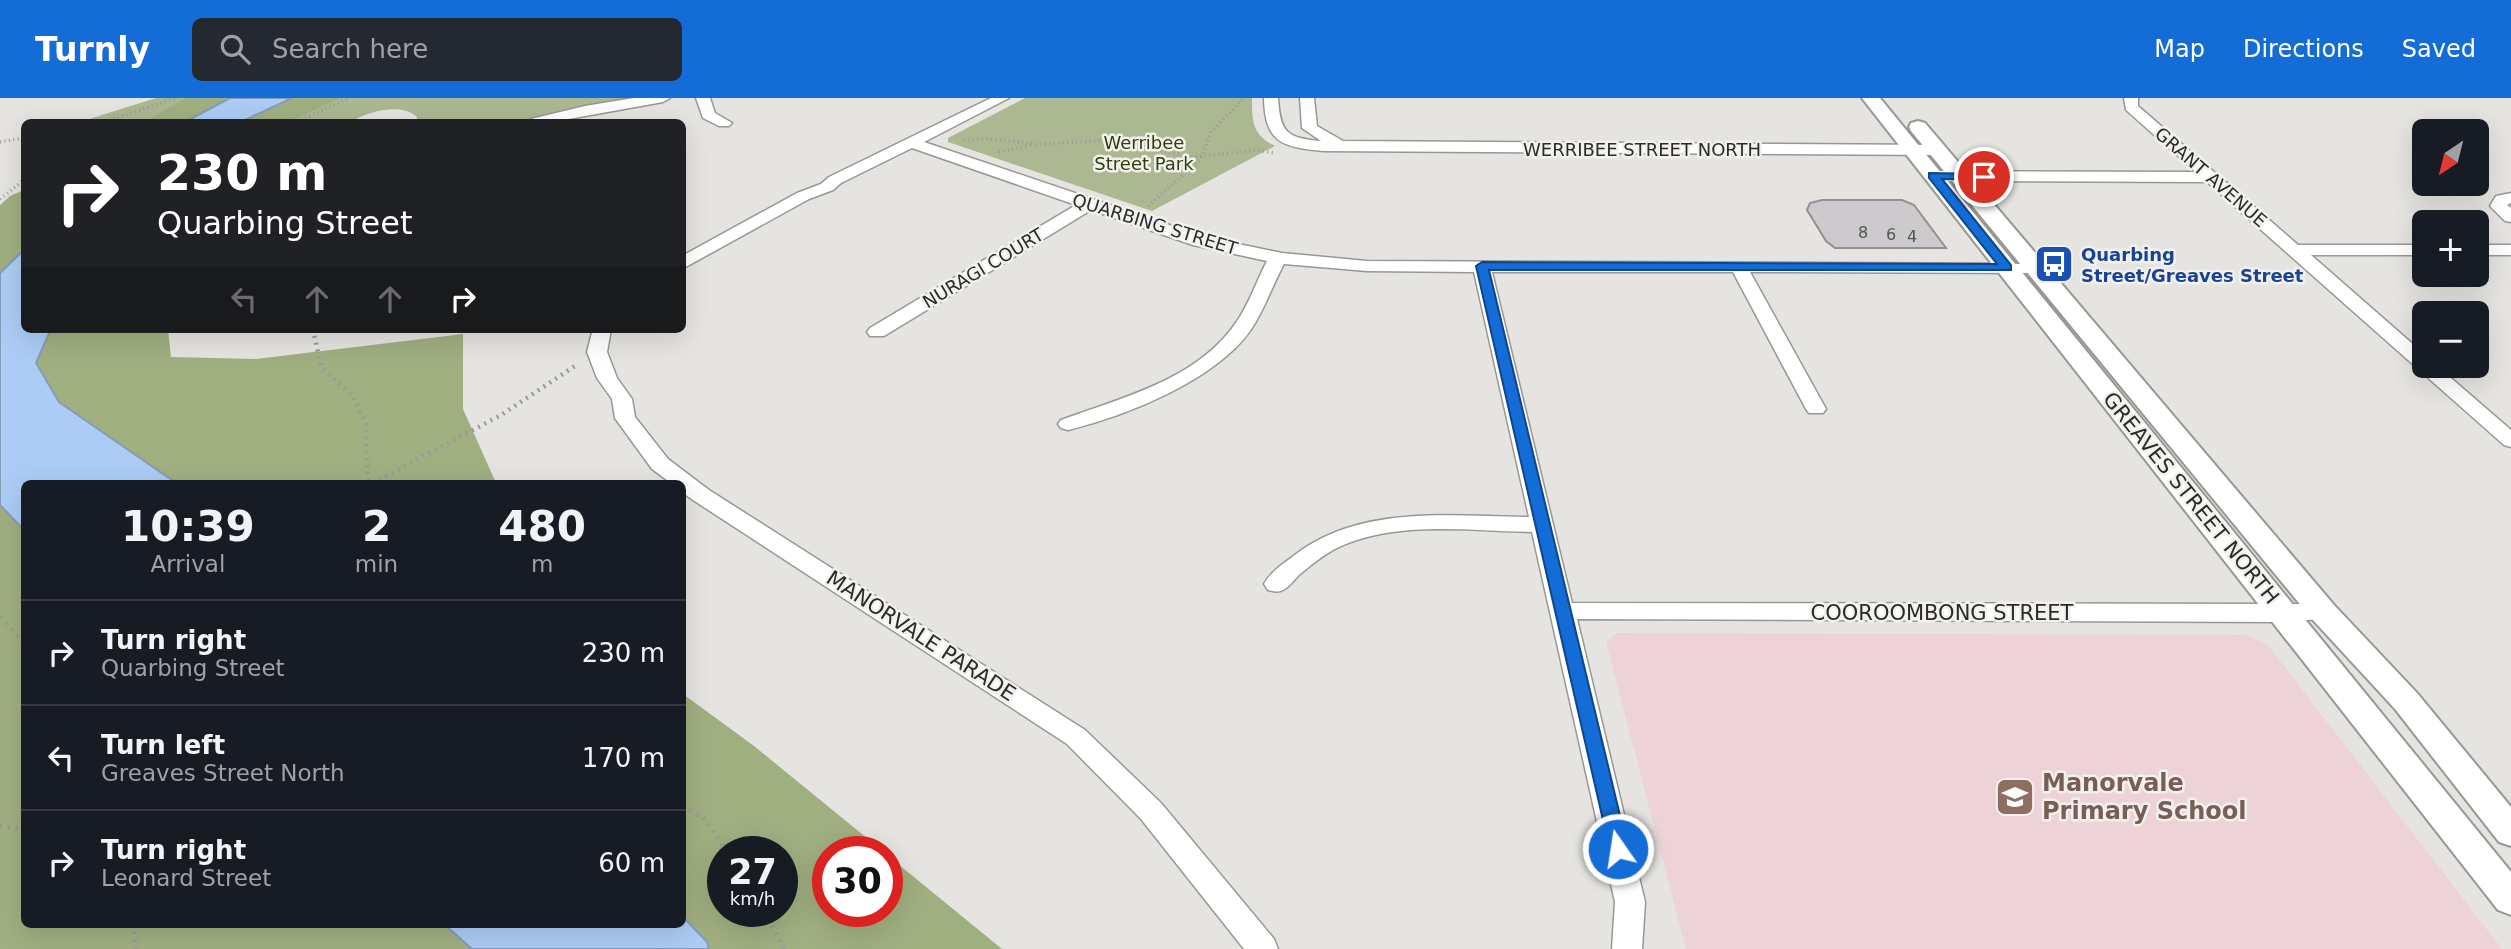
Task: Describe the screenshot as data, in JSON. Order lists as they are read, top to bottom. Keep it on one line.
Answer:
{"streets":{"street":["WERRIBEE STREET NORTH","GRANT AVENUE","QUARBING STREET","NURAGI COURT","GREAVES STREET NORTH","COOROOMBONG STREET","MANORVALE PARADE"]},"crossings":[["WERRIBEE STREET NORTH","GRANT AVENUE"],["WERRIBEE STREET NORTH","GREAVES STREET NORTH"],["QUARBING STREET","NURAGI COURT"],["QUARBING STREET","GREAVES STREET NORTH"],["GREAVES STREET NORTH","COOROOMBONG STREET"]],"parks":["Werribee Street Park"],"places":{"bus stop":["Quarbing Street/Greaves Street"],"school or university":["Manorvale Primary School"]},"house_numbers":["8","6","4"],"north":"bottom left","page":{"header":"Turnly","search":"Search here","nav":["Map","Directions","Saved"],"map_buttons":["+","−"],"turn":["230 m","Quarbing Street"],"eta":["10:39","Arrival","2","min","480","m"],"list":[{"name":"Turn right","note":"Quarbing Street","value":"230 m"},{"name":"Turn left","note":"Greaves Street North","value":"170 m"},{"name":"Turn right","note":"Leonard Street","value":"60 m"}],"speed":"27 km/h","limit":"30"}}
